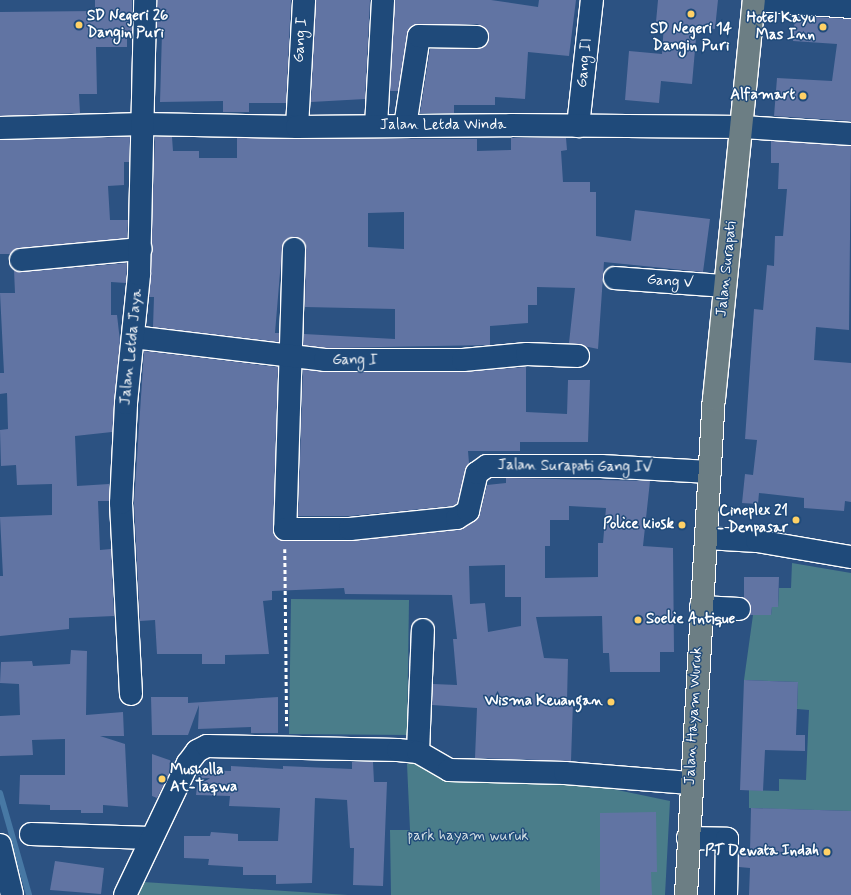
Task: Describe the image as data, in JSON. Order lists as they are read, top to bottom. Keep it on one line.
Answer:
{"streets":{"main road":["Jalan Surapati","Jalan Hayam Wuruk"],"street":["Gang I","Gang II","Jalan Letda Winda","Gang V","Jalan Letda Jaya","Jalan Surapati Gang IV"]},"crossings":[["Gang I","Jalan Letda Winda"],["Gang I","Jalan Letda Jaya"],["Gang II","Jalan Letda Winda"],["Jalan Letda Winda","Jalan Surapati"],["Jalan Letda Winda","Jalan Letda Jaya"],["Jalan Surapati","Gang V"],["Jalan Surapati","Jalan Surapati Gang IV"],["Jalan Surapati","Jalan Hayam Wuruk"]],"parks":["park hayam wuruk"],"places":["SD Negeri 14 Dangin Puri","SD Negeri 26 Dangin Puri","Hotel Kayu Mas Inn","Alfamart","Cineplex 21 - Denpasar","Police kiosk","Soelie Antique","Wisma Keuangan","Musholla At-Taqwa","PT Dewata Indah"]}
